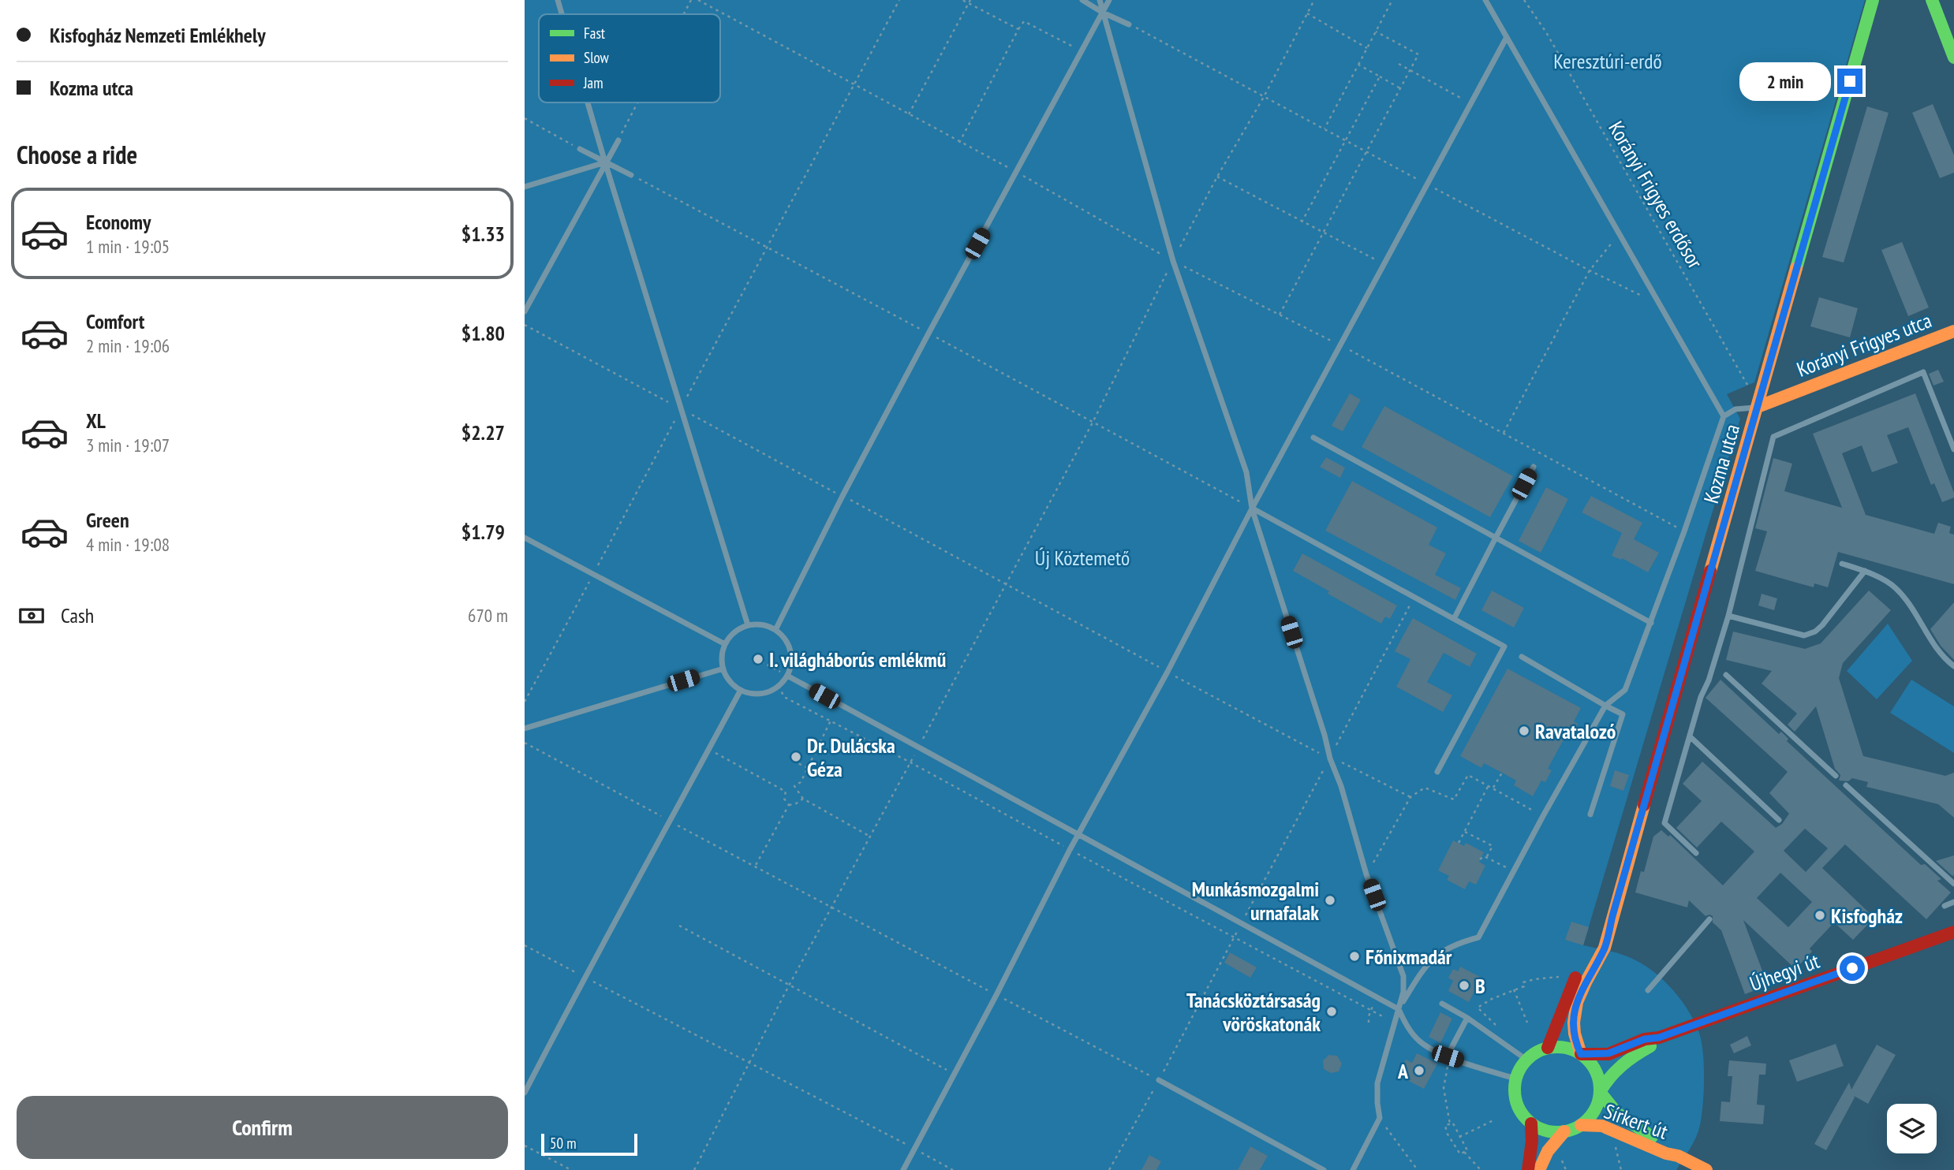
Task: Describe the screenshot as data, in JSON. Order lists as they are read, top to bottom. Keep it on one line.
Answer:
{"streets":{"street":["Korányi Frigyes utca","Kozma utca","Újhegyi út","Sírkert út"],"path":["Korányi Frigyes erdősor"]},"crossings":[["Korányi Frigyes erdősor","Korányi Frigyes utca"],["Korányi Frigyes erdősor","Kozma utca"],["Korányi Frigyes utca","Kozma utca"],["Kozma utca","Újhegyi út"],["Kozma utca","Sírkert út"],["Újhegyi út","Sírkert út"]],"parks":["Keresztúri-erdő","Új Köztemető"],"places":["I. világháborús emlékmű","Ravatalozó","Dr. Dulácska Géza","Munkásmozgalmi urnafalak","Kisfogház","Főnixmadár","B","Tanácsköztársaság vöröskatonák","A"],"legend":["Fast","Slow","Jam"],"scale_bar":"50 m","page":{"banner":["Kisfogház Nemzeti Emlékhely","Kozma utca"],"bubble":"2 min","heading":"Choose a ride","list":[{"name":"Economy","note":"1 min · 19:05","value":"$1.33"},{"name":"Comfort","note":"2 min · 19:06","value":"$1.80"},{"name":"XL","note":"3 min · 19:07","value":"$2.27"},{"name":"Green","note":"4 min · 19:08","value":"$1.79"}],"pay":["Cash","670 m"],"buttons":"Confirm","scale":"50 m"}}
